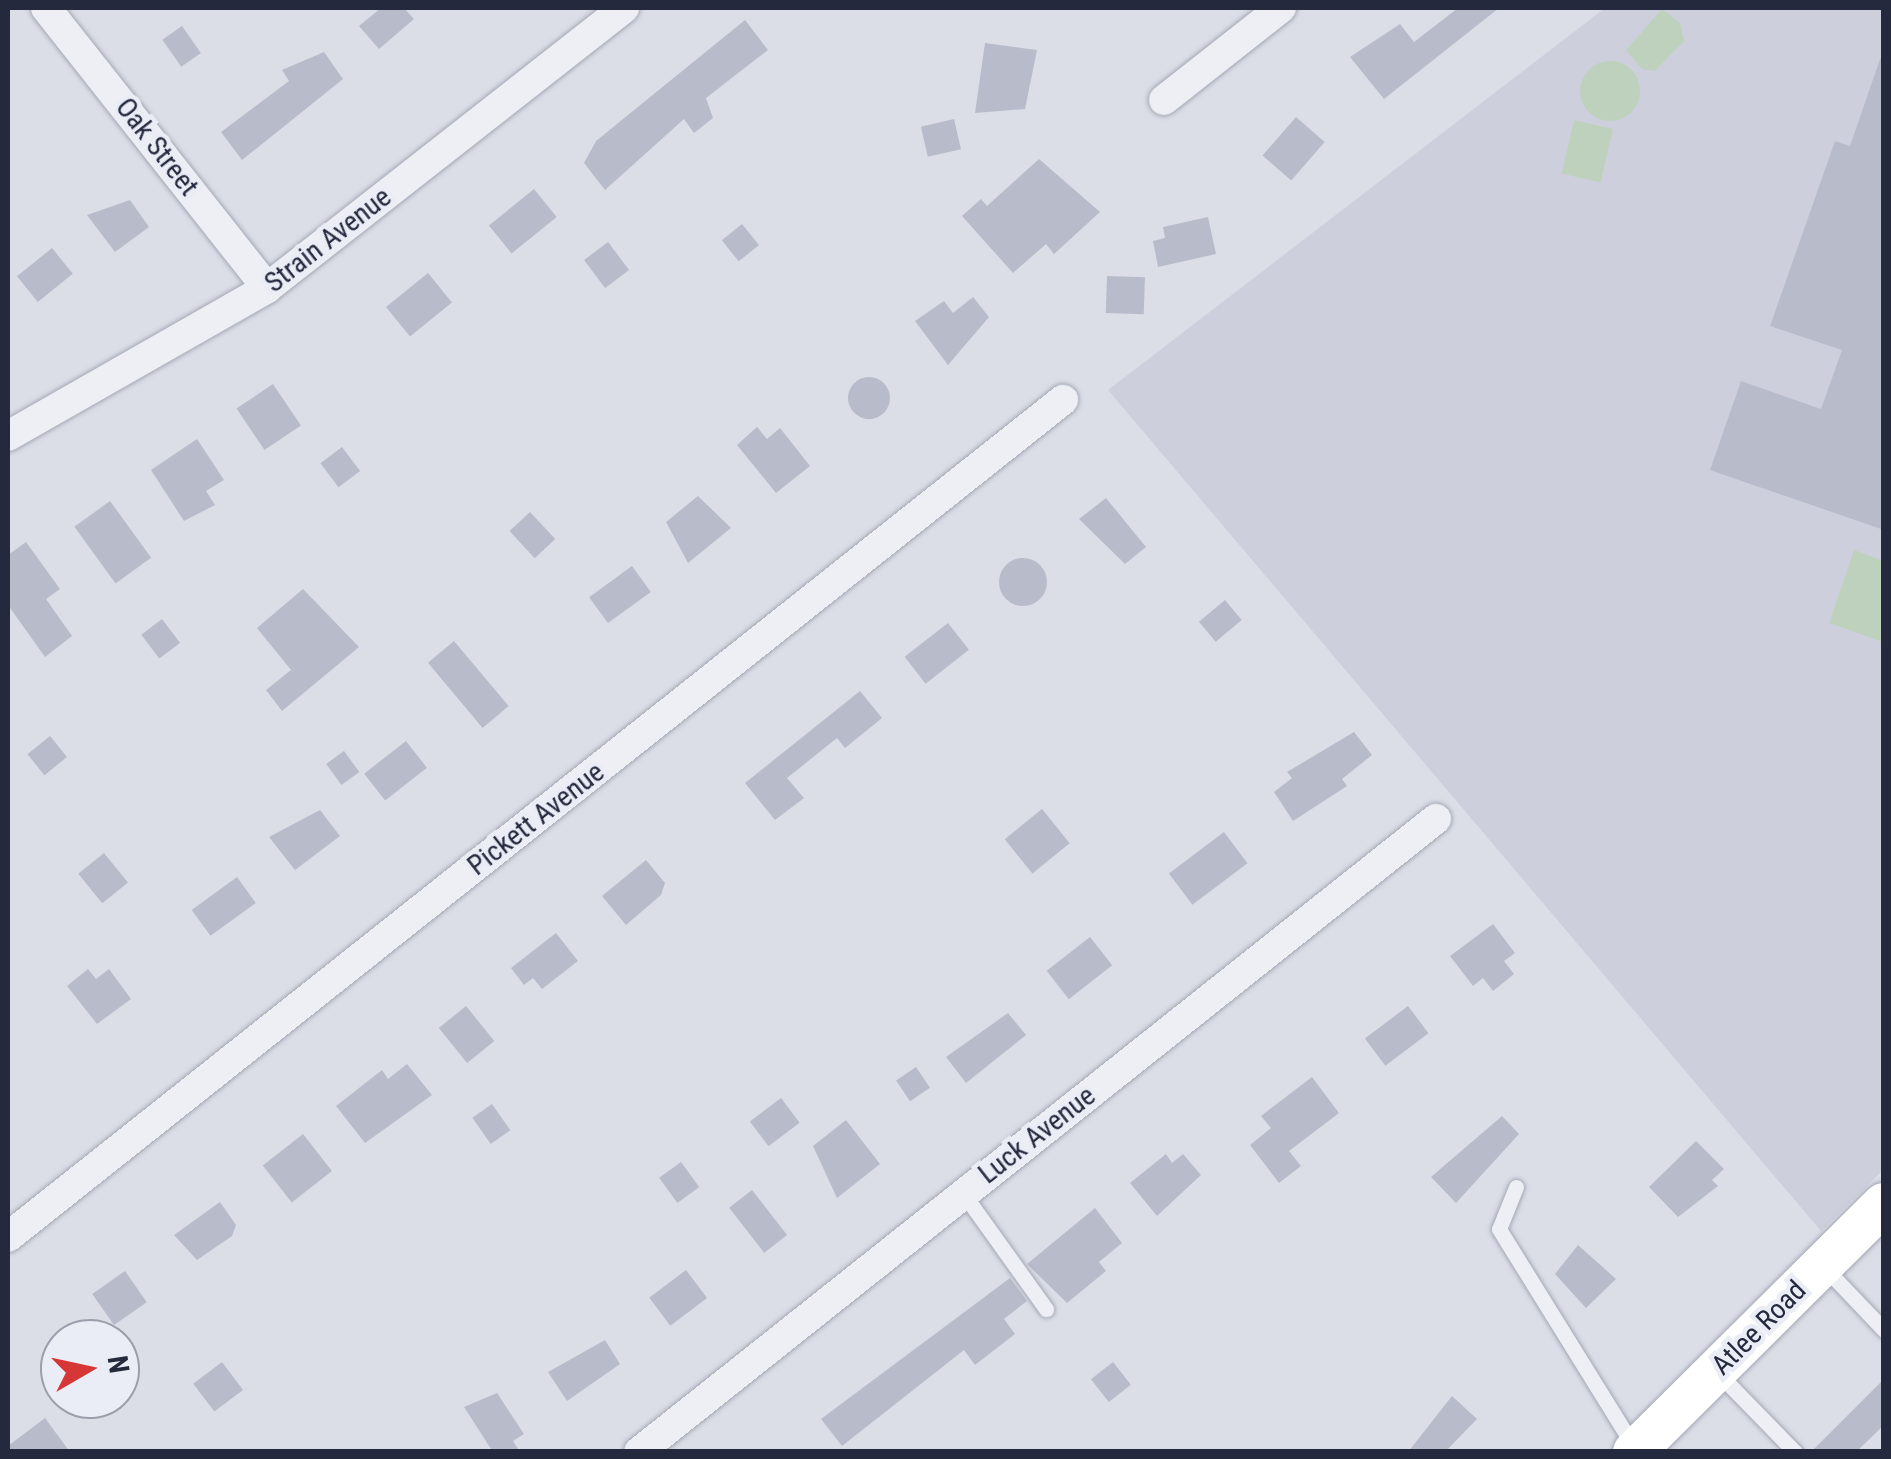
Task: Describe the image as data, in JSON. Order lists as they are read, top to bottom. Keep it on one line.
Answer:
{"streets":{"main road":["Atlee Road"],"street":["Oak Street","Strain Avenue","Pickett Avenue","Luck Avenue"]},"crossings":[["Oak Street","Strain Avenue"]],"north":"right"}
